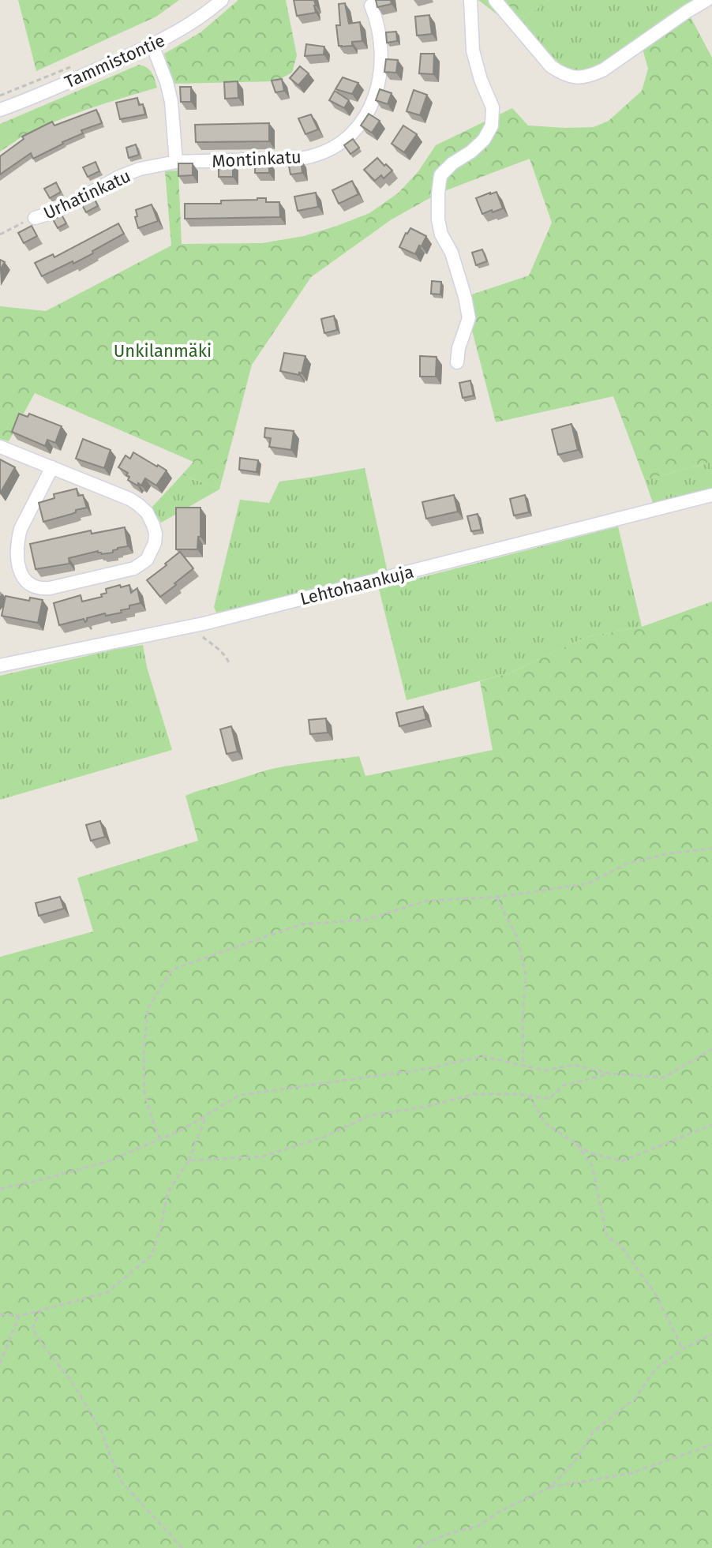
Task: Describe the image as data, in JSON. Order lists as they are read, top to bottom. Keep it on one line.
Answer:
{"streets":{"street":["Tammistontie","Montinkatu","Urhatinkatu","Lehtohaankuja"]},"crossings":[["Montinkatu","Urhatinkatu"]],"parks":["Unkilanmäki"]}
